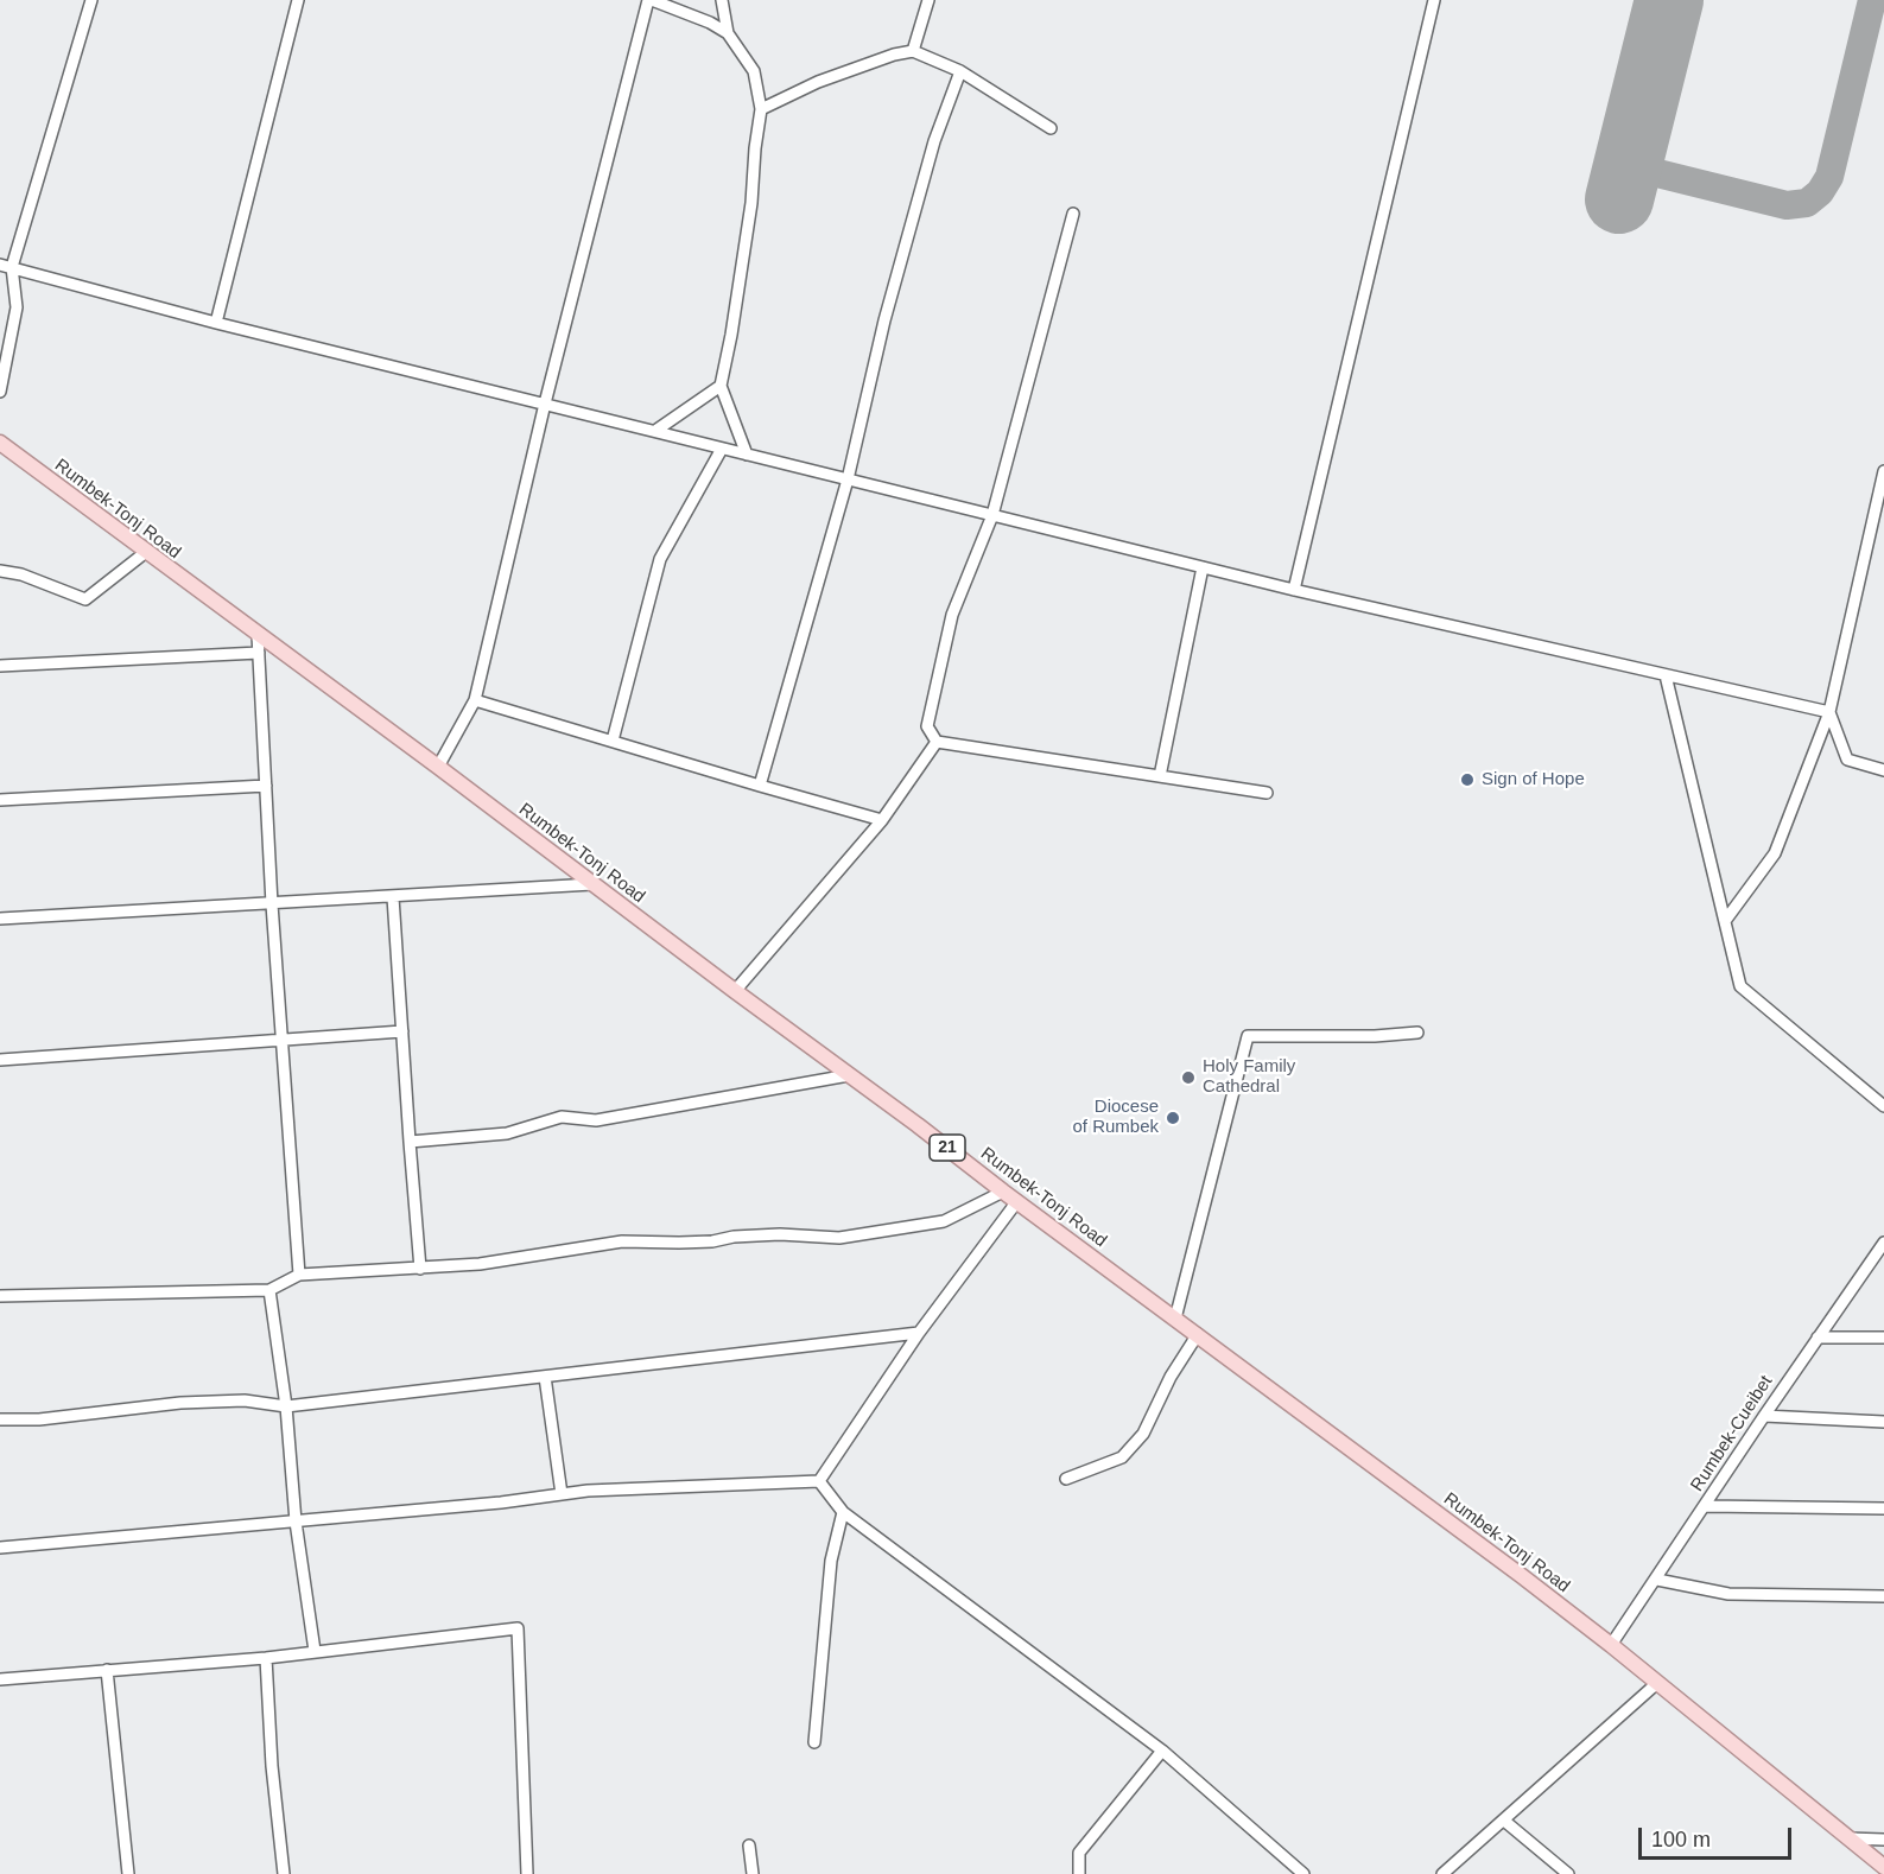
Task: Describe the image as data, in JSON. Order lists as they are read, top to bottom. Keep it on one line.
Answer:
{"streets":{"main road":["Rumbek-Tonj Road","21"],"street":["Rumbek-Cueibet"]},"crossings":[["Rumbek-Tonj Road","Rumbek-Cueibet"]],"places":["Sign of Hope","Holy Family Cathedral","Diocese of Rumbek"],"scale_bar":"100 m"}
